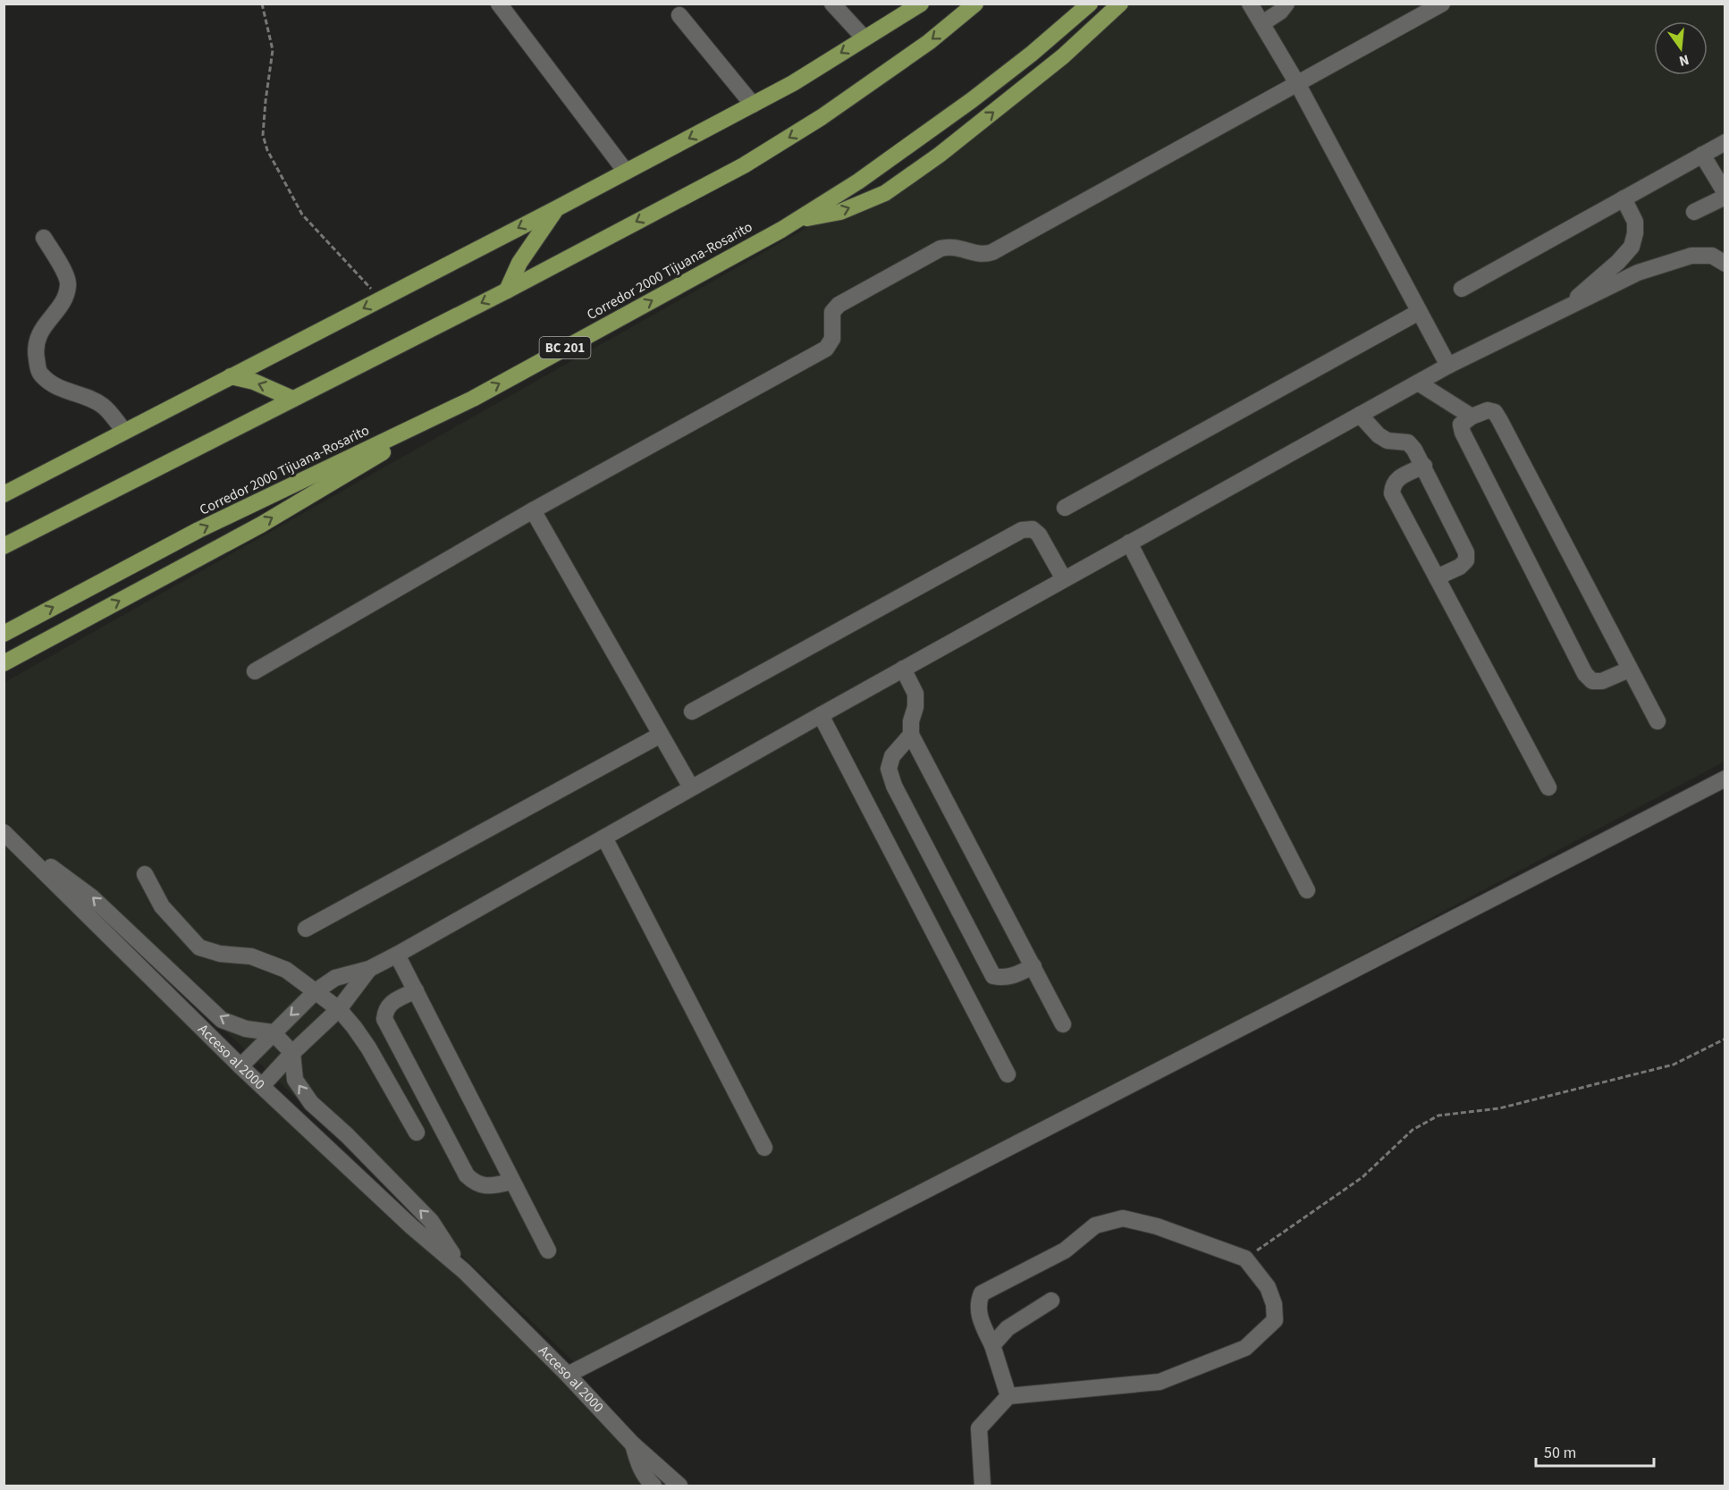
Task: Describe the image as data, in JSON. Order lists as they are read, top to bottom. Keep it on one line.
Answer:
{"streets":{"highway":["Corredor 2000 Tijuana-Rosarito","BC 201"],"street":["Acceso al 2000"]},"scale_bar":"50 m","north":"bottom"}
